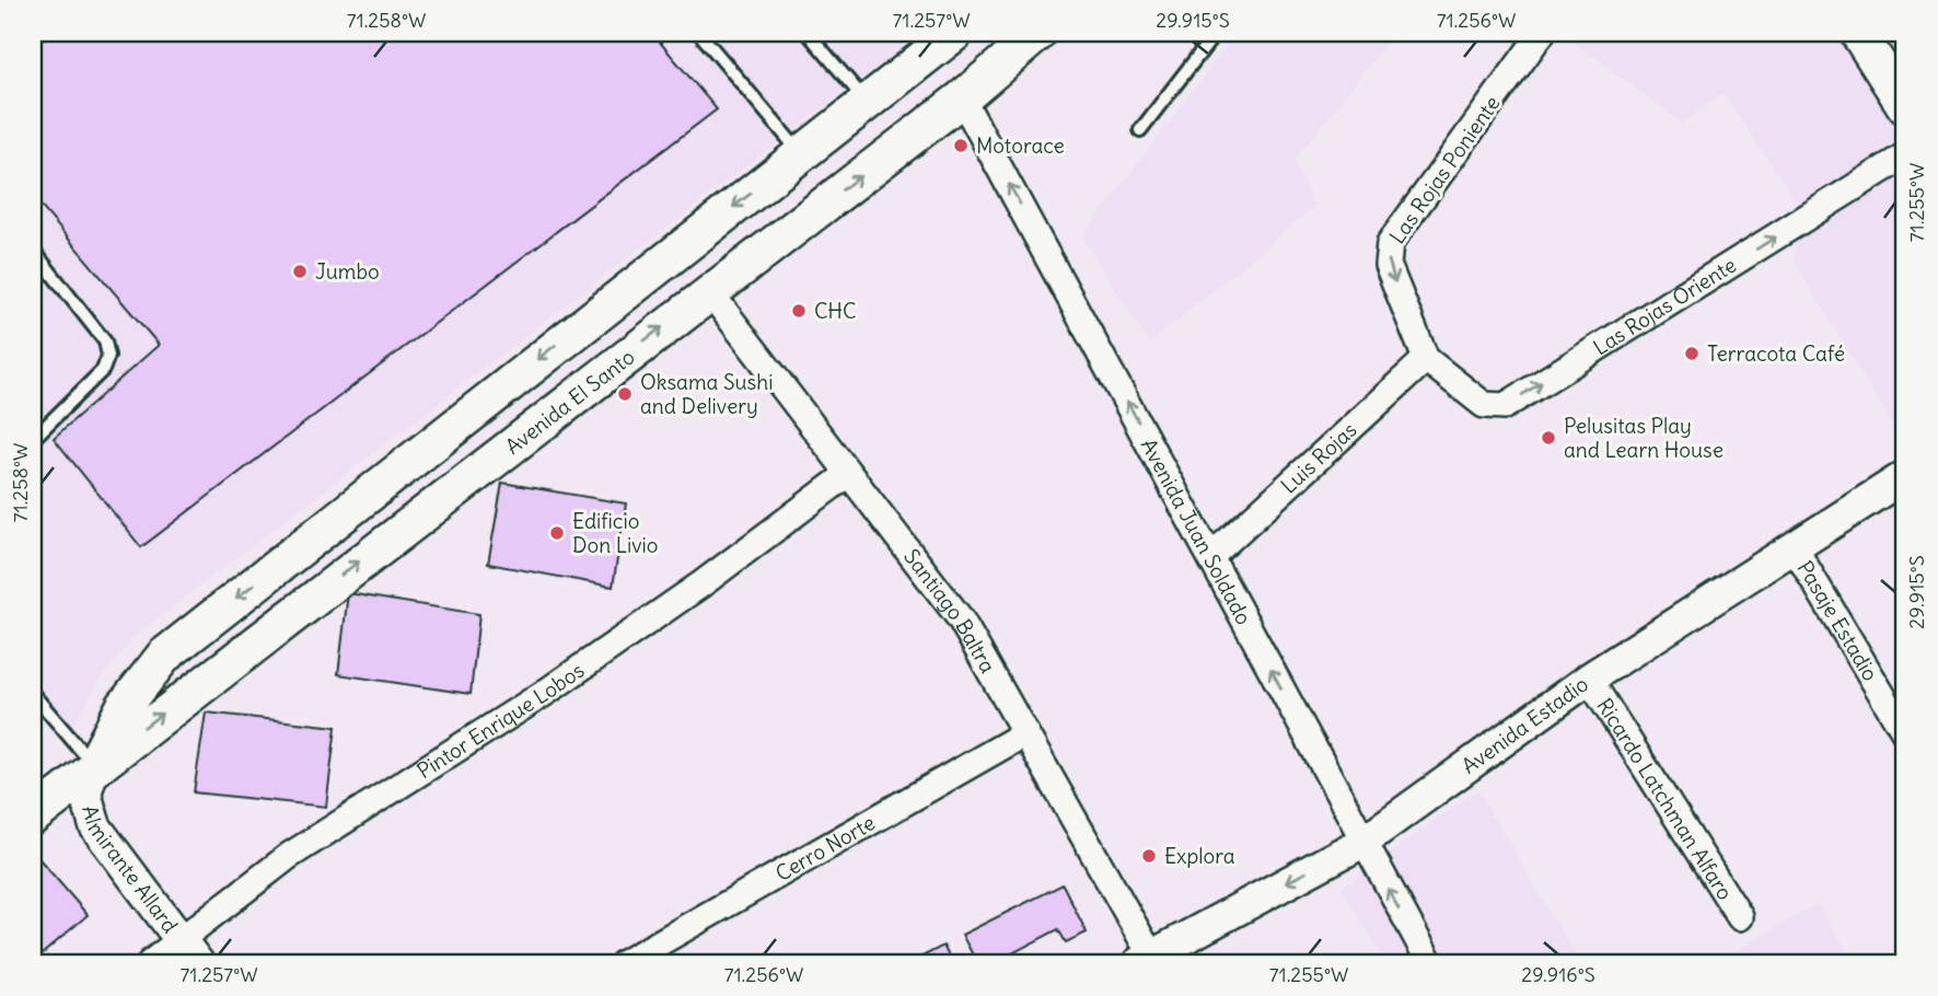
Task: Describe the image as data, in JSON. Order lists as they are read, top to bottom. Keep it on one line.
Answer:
{"streets":{"main road":["Avenida El Santo"],"street":["Las Rojas Poniente","Las Rojas Oriente","Luis Rojas","Avenida Juan Soldado","Santiago Baltra","Pasaje Estadio","Pintor Enrique Lobos","Avenida Estadio","Ricardo Latchman Alfaro","Cerro Norte","Almirante Allard"]},"crossings":[["Las Rojas Poniente","Las Rojas Oriente"],["Las Rojas Poniente","Luis Rojas"],["Las Rojas Oriente","Luis Rojas"],["Avenida El Santo","Avenida Juan Soldado"],["Avenida El Santo","Santiago Baltra"],["Avenida El Santo","Almirante Allard"],["Luis Rojas","Avenida Juan Soldado"],["Avenida Juan Soldado","Avenida Estadio"],["Santiago Baltra","Pintor Enrique Lobos"],["Santiago Baltra","Avenida Estadio"],["Santiago Baltra","Cerro Norte"],["Pasaje Estadio","Avenida Estadio"],["Pintor Enrique Lobos","Almirante Allard"],["Avenida Estadio","Ricardo Latchman Alfaro"]],"one_way":["Las Rojas Poniente","Las Rojas Oriente","Avenida Juan Soldado"],"places":["Motorace","Jumbo","CHC","Terracota Café","Oksama Sushi and Delivery","Pelusitas Play and Learn House","Edificio Don Livio","Explora"],"coordinates":["71.258°W","71.257°W","29.915°S","71.256°W","71.255°W","29.916°S"]}
